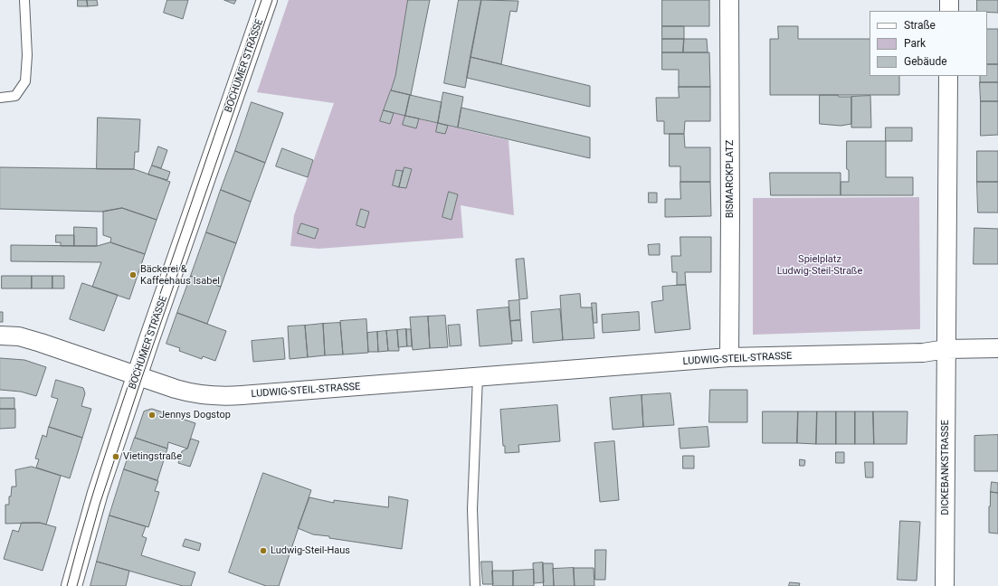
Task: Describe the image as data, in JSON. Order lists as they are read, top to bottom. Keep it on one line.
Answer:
{"streets":{"main road":["BOCHUMER STRASSE"],"street":["BISMARCKPLATZ","LUDWIG-STEIL-STRASSE","DICKEBANKSTRASSE"]},"crossings":[["BOCHUMER STRASSE","LUDWIG-STEIL-STRASSE"],["BISMARCKPLATZ","LUDWIG-STEIL-STRASSE"],["LUDWIG-STEIL-STRASSE","DICKEBANKSTRASSE"]],"parks":["Spielplatz Ludwig-Steil-Straße"],"places":["Bäckerei & Kaffeehaus Isabel","Jennys Dogstop","Vietingstraße","Ludwig-Steil-Haus"],"legend":["Straße","Park","Gebäude"]}
